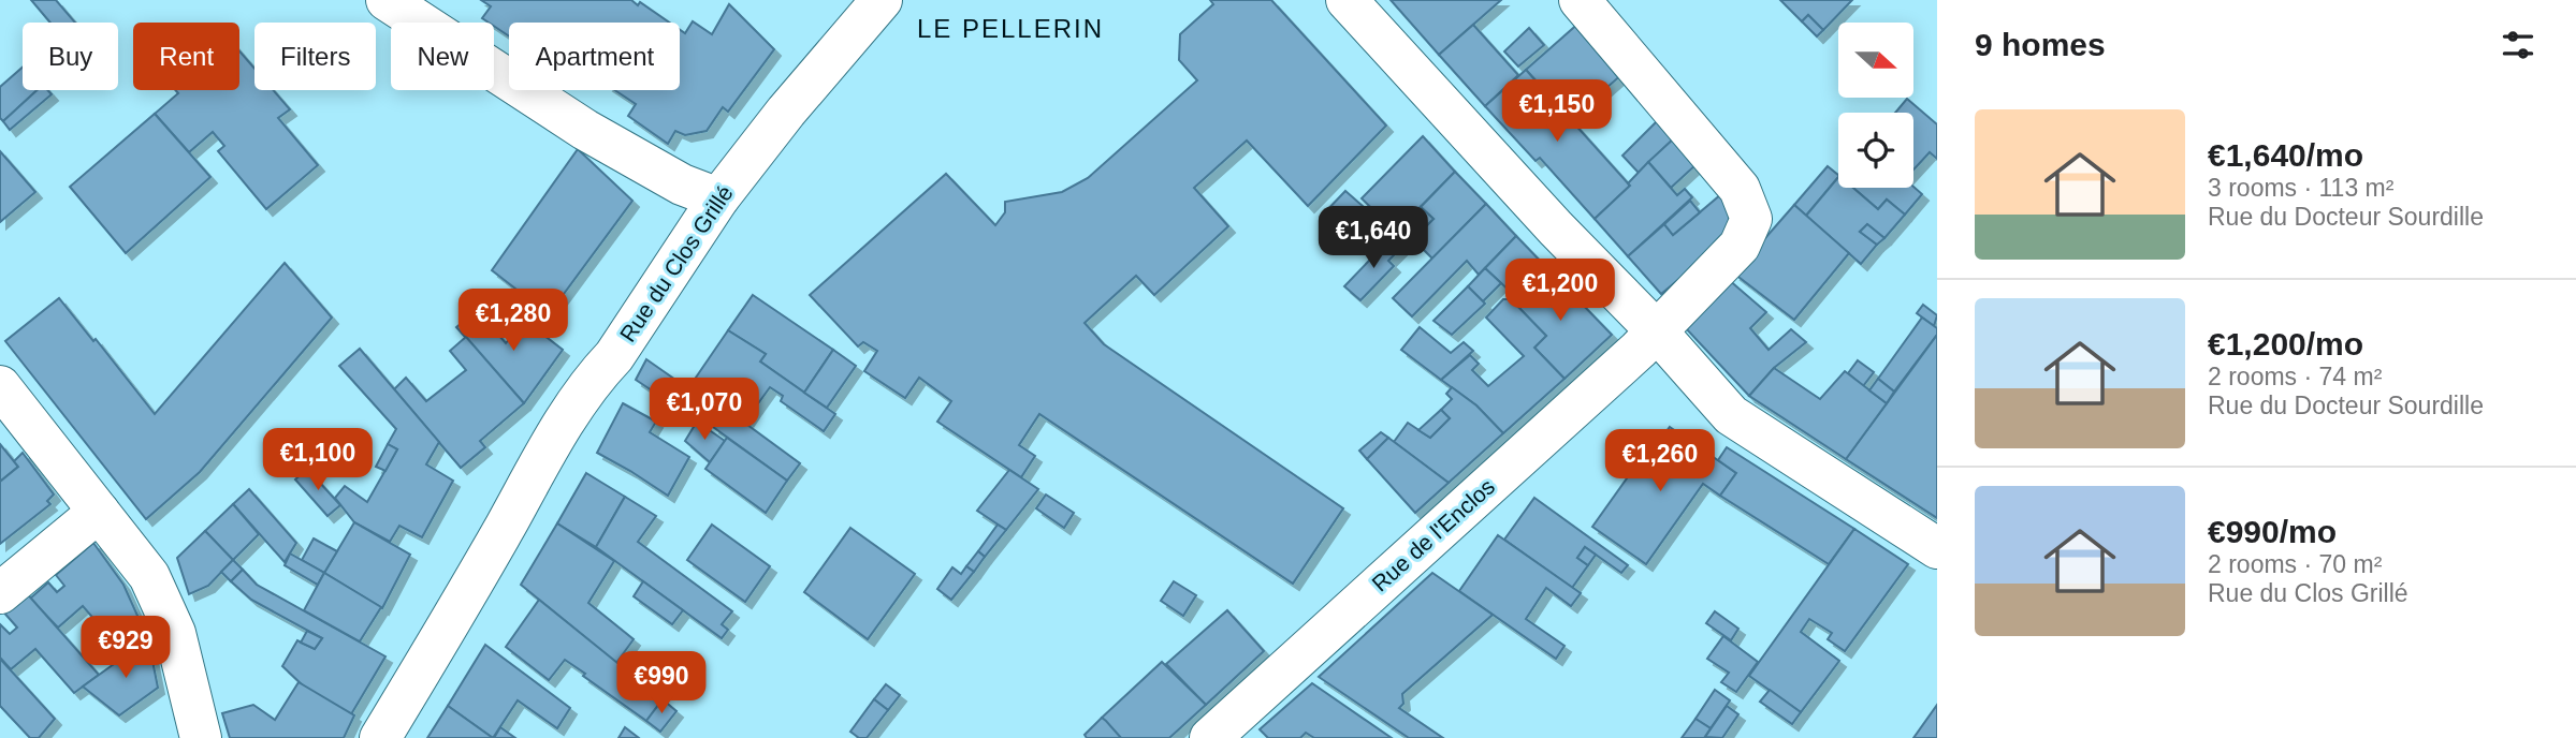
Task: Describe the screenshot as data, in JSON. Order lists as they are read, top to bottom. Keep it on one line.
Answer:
{"streets":{"street":["Rue du Clos Grillé","Rue de l'Enclos"]},"districts":["LE PELLERIN"],"north":"right","page":{"heading":"9 homes","chip":["Buy","Rent","Filters","New","Apartment"],"price":["€1,150","€1,640","€1,200","€1,280","€1,070","€1,100","€1,260","€929","€990"],"list":[{"name":"€1,640/mo","note":"3 rooms · 113 m² · Rue du Docteur Sourdille"},{"name":"€1,200/mo","note":"2 rooms · 74 m² · Rue du Docteur Sourdille"},{"name":"€990/mo","note":"2 rooms · 70 m² · Rue du Clos Grillé"}]}}
